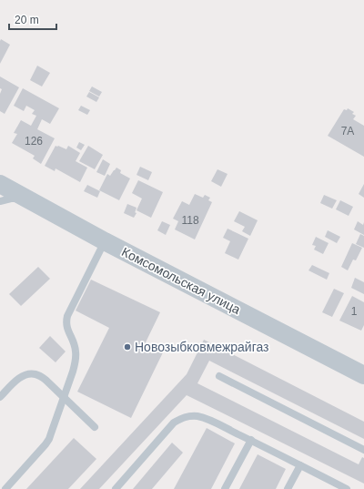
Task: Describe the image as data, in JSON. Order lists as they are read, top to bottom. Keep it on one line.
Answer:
{"streets":{"street":["Комсомольская улица"]},"places":["Новозыбковмежрайгаз"],"house_numbers":["7А","126","118","1"],"scale_bar":"20 m"}
